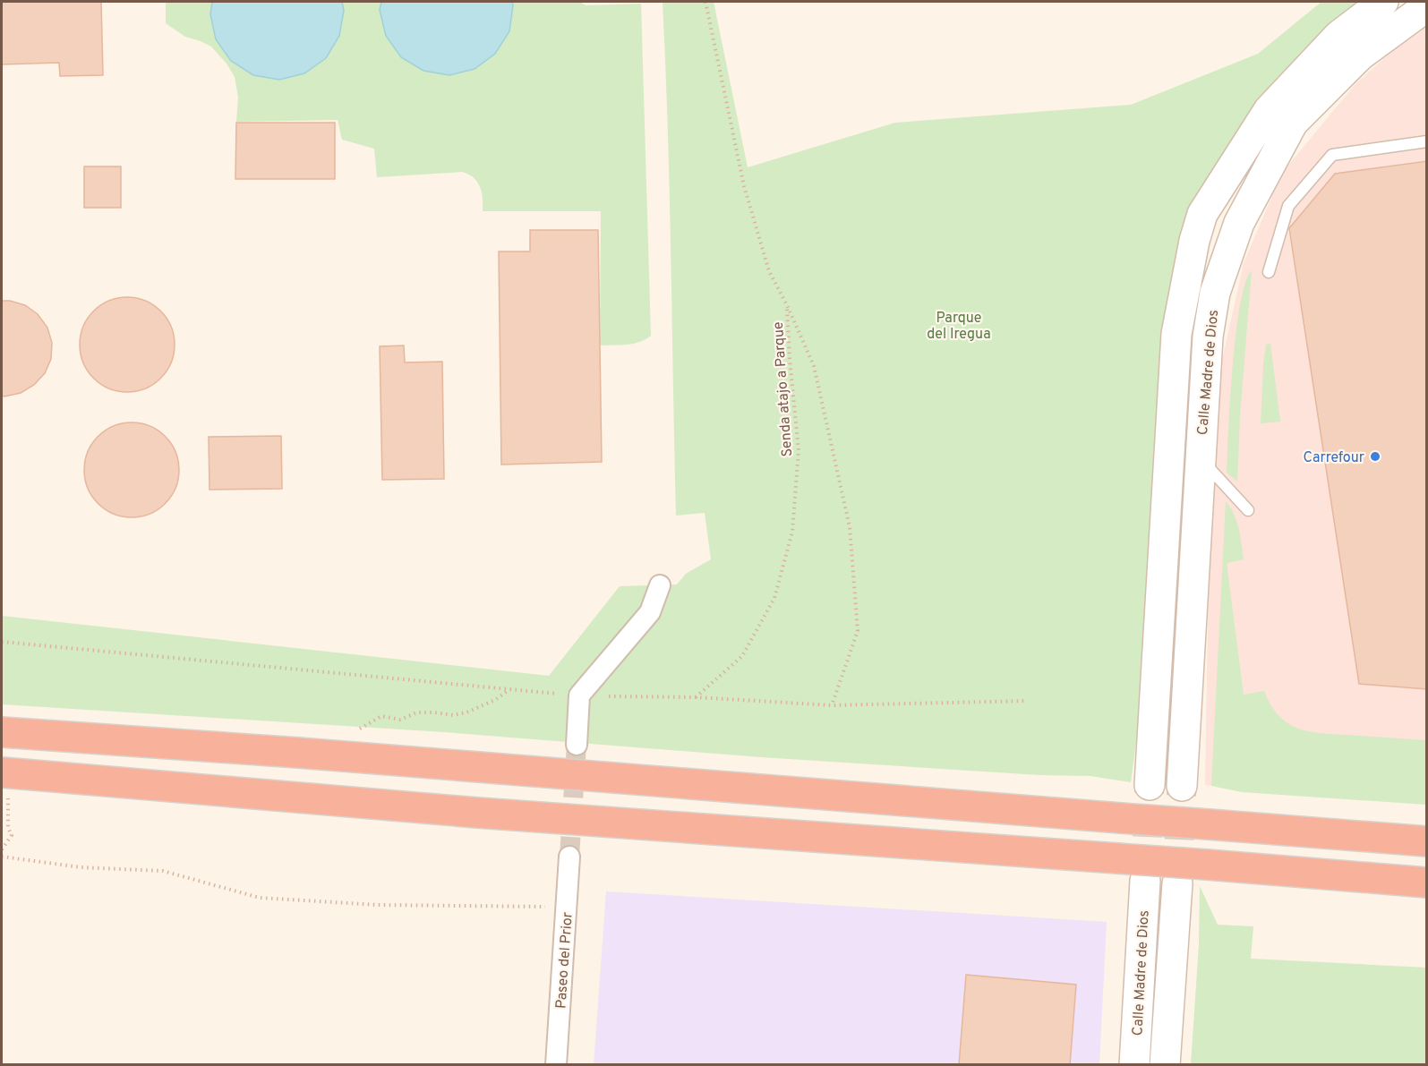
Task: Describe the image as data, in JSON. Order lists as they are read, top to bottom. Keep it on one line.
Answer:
{"streets":{"main road":["Calle Madre de Dios"],"street":["Paseo del Prior"],"path":["Senda atajo a Parque"]},"parks":["Parque del Iregua"],"places":["Carrefour"]}
